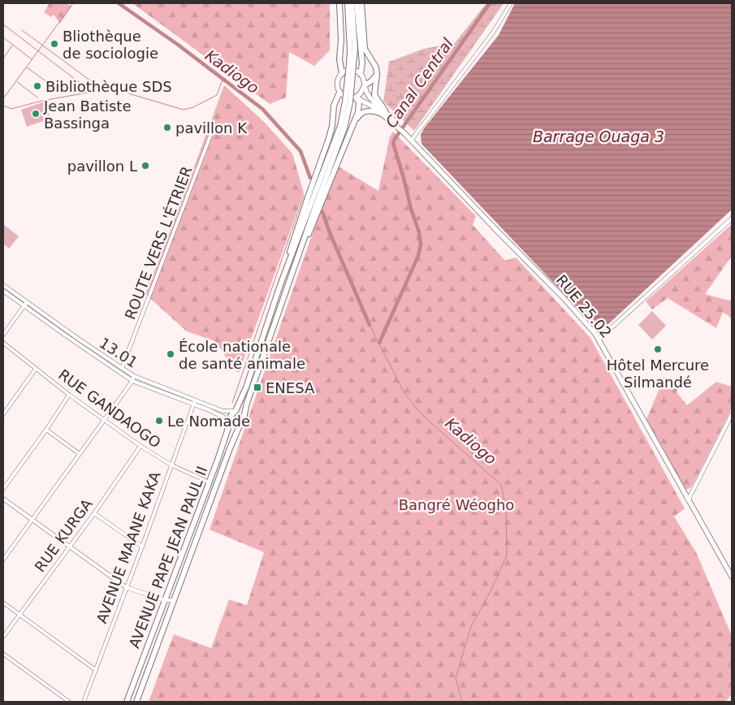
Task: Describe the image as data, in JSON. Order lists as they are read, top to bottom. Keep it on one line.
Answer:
{"streets":{"highway":["AVENUE PAPE JEAN PAUL II"],"main road":["RUE 25.02"],"street":["ROUTE VERS L'ÉTRIER","13.01","RUE GANDAOGO","RUE KURGA","AVENUE MAANE KAKA"]},"crossings":[["ROUTE VERS L'ÉTRIER","13.01"],["13.01","AVENUE MAANE KAKA"],["13.01","AVENUE PAPE JEAN PAUL II"],["RUE GANDAOGO","RUE KURGA"],["RUE GANDAOGO","AVENUE MAANE KAKA"],["RUE GANDAOGO","AVENUE PAPE JEAN PAUL II"]],"water":["Kadiogo","Canal Central","Barrage Ouaga 3"],"parks":["Bangré Wéogho"],"places":{"other":["Bliothèque de sociologie","Bibliothèque SDS","Jean Batiste Bassinga","pavillon K","pavillon L","Hôtel Mercure Silmandé","École nationale de santé animale","Le Nomade"],"transit":["ENESA"]}}
